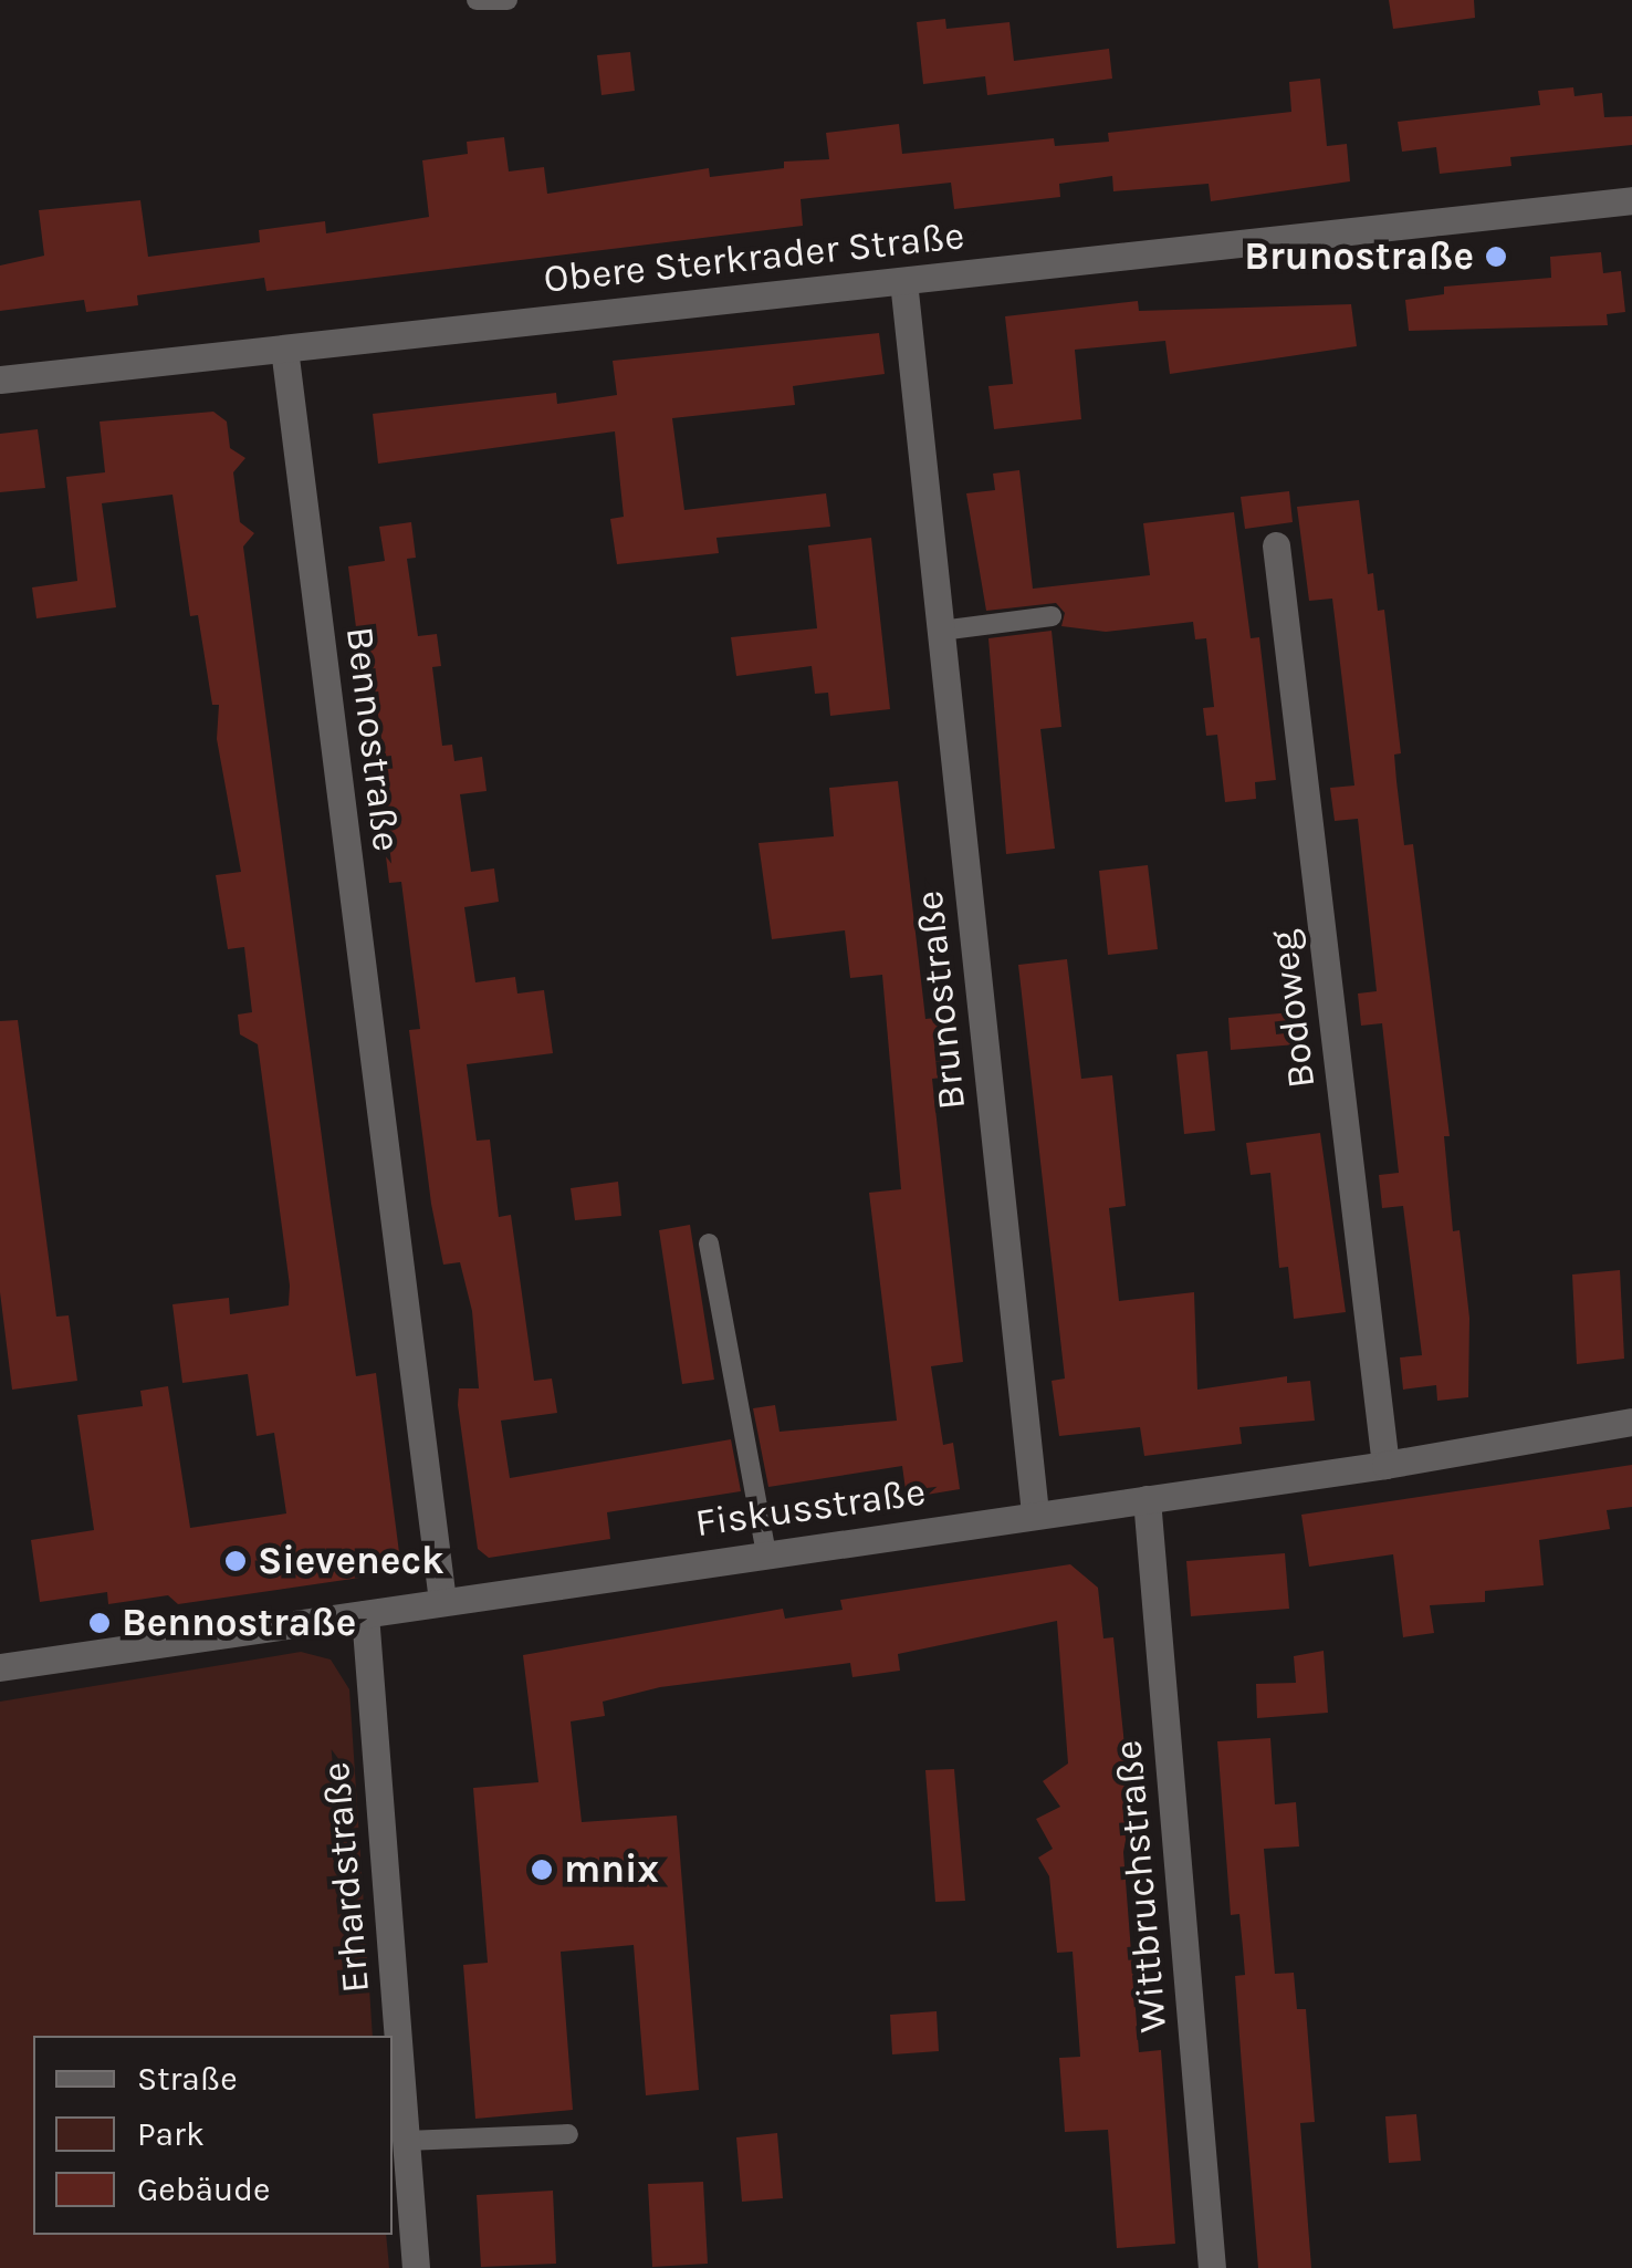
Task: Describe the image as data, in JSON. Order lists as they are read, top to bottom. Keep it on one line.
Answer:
{"streets":{"street":["Obere Sterkrader Straße","Bennostraße","Brunostraße","Bodoweg","Fiskusstraße","Erhardstraße","Wittbruchstraße"]},"crossings":[["Obere Sterkrader Straße","Bennostraße"],["Obere Sterkrader Straße","Brunostraße"],["Bennostraße","Fiskusstraße"],["Brunostraße","Fiskusstraße"],["Bodoweg","Fiskusstraße"],["Fiskusstraße","Erhardstraße"],["Fiskusstraße","Wittbruchstraße"]],"places":["Brunostraße","Sieveneck","Bennostraße","mnix"],"legend":["Straße","Park","Gebäude"]}
